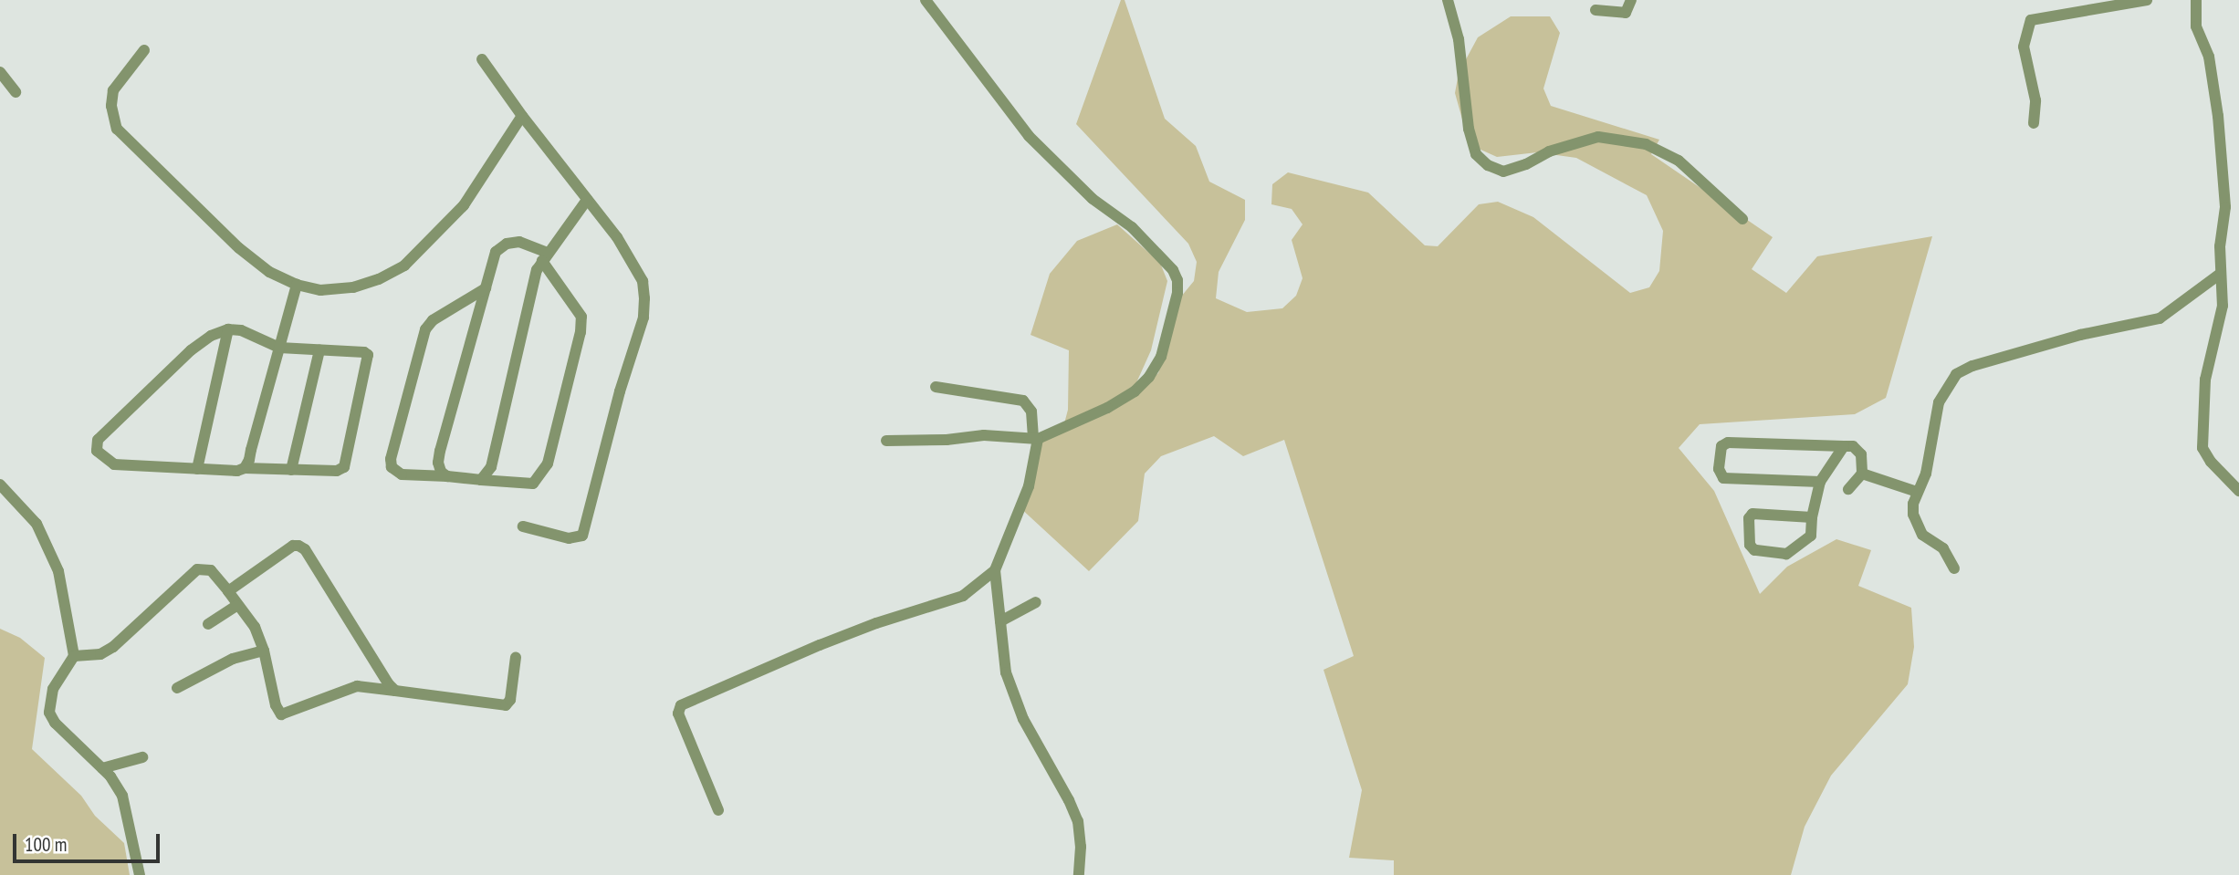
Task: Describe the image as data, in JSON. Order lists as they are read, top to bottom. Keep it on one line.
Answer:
{"scale_bar":"100 m"}
